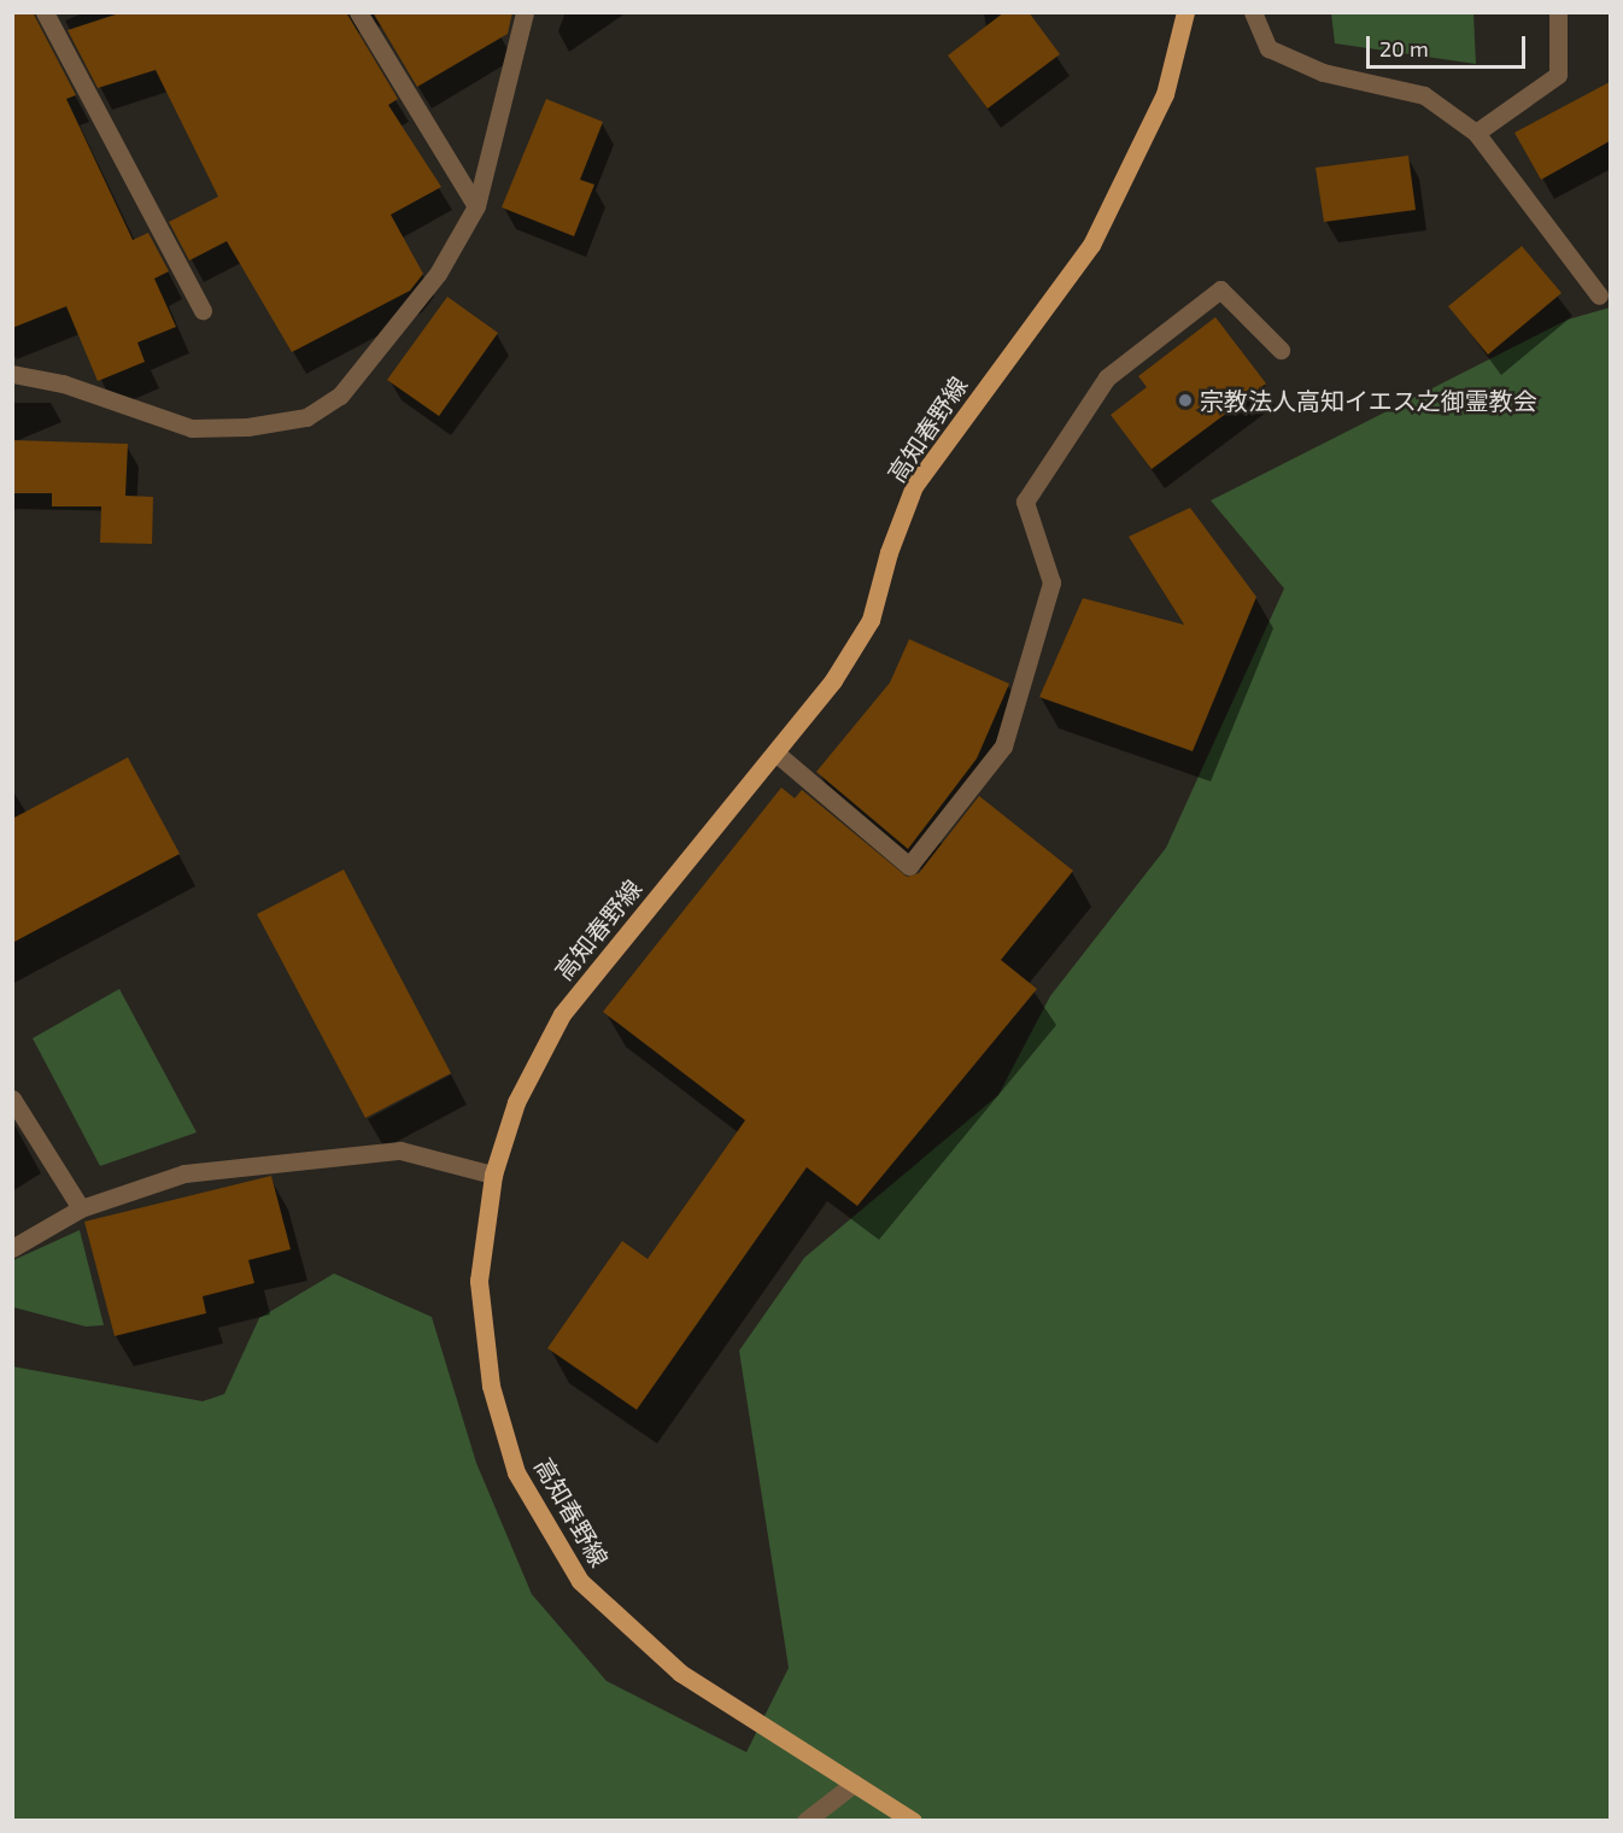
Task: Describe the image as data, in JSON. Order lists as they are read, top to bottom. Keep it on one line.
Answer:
{"streets":{"main road":["高知春野線"]},"places":["宗教法人高知イエス之御霊教会"],"scale_bar":"20 m"}
